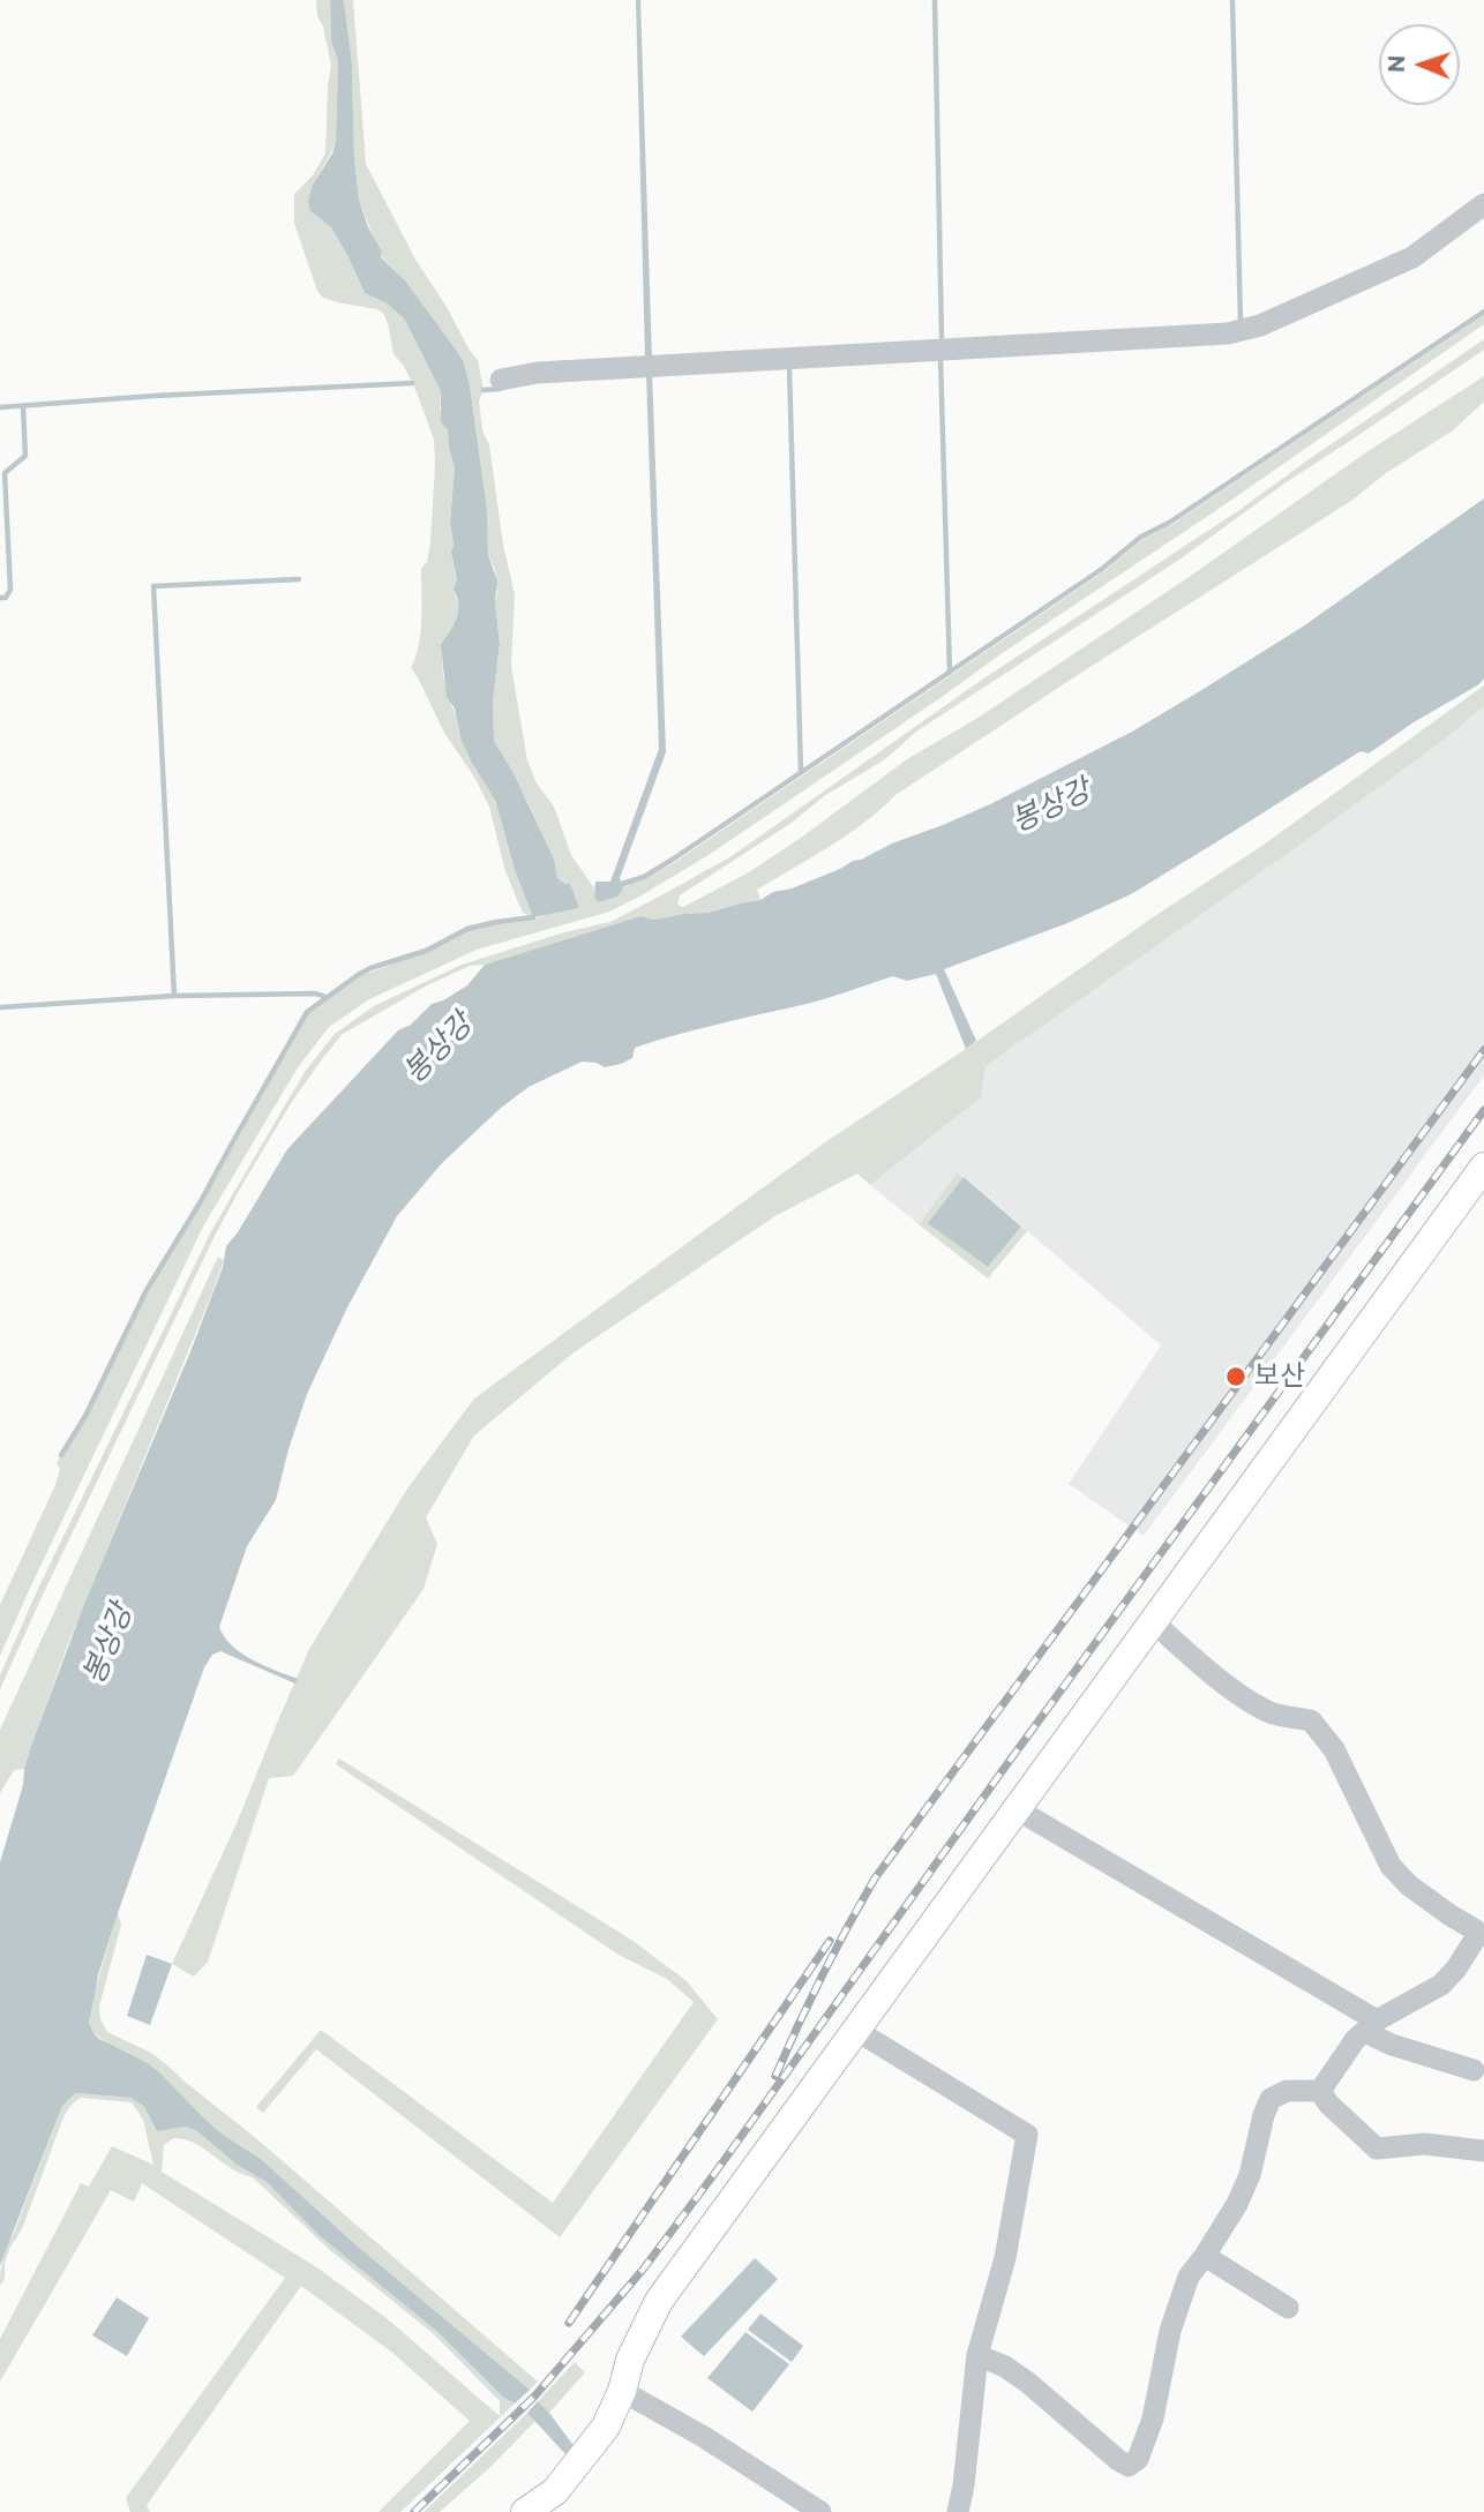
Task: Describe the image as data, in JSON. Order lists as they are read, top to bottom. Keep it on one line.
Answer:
{"water":["봉상강"],"places":["보산"],"north":"left"}
